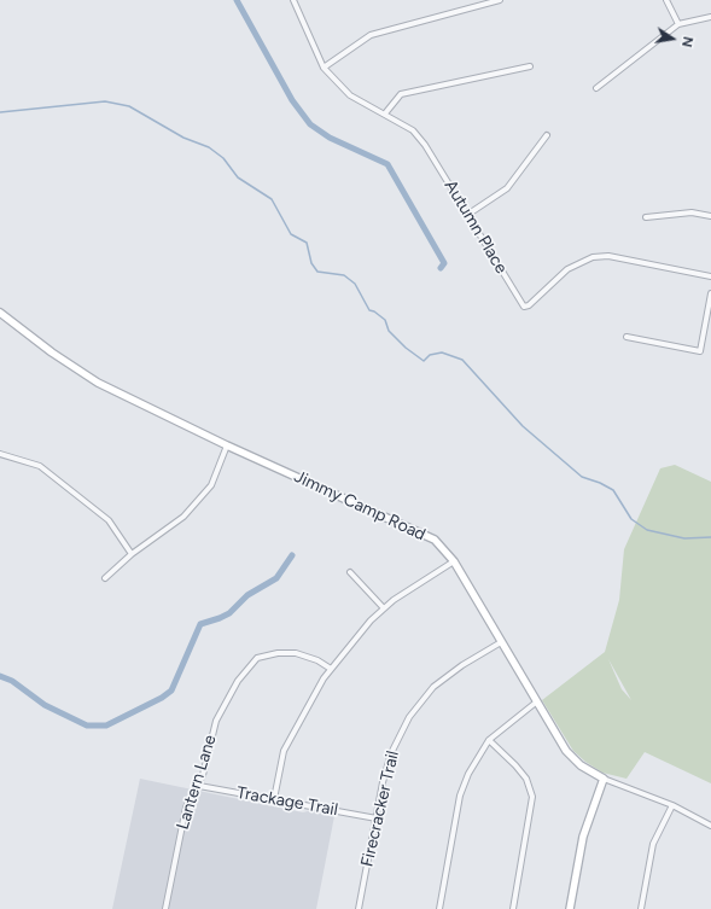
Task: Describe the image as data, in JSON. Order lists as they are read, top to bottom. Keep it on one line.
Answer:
{"streets":{"street":["Autumn Place","Jimmy Camp Road","Lantern Lane","Trackage Trail","Firecracker Trail"]},"crossings":[["Jimmy Camp Road","Firecracker Trail"],["Lantern Lane","Trackage Trail"],["Trackage Trail","Firecracker Trail"]],"north":"right"}
